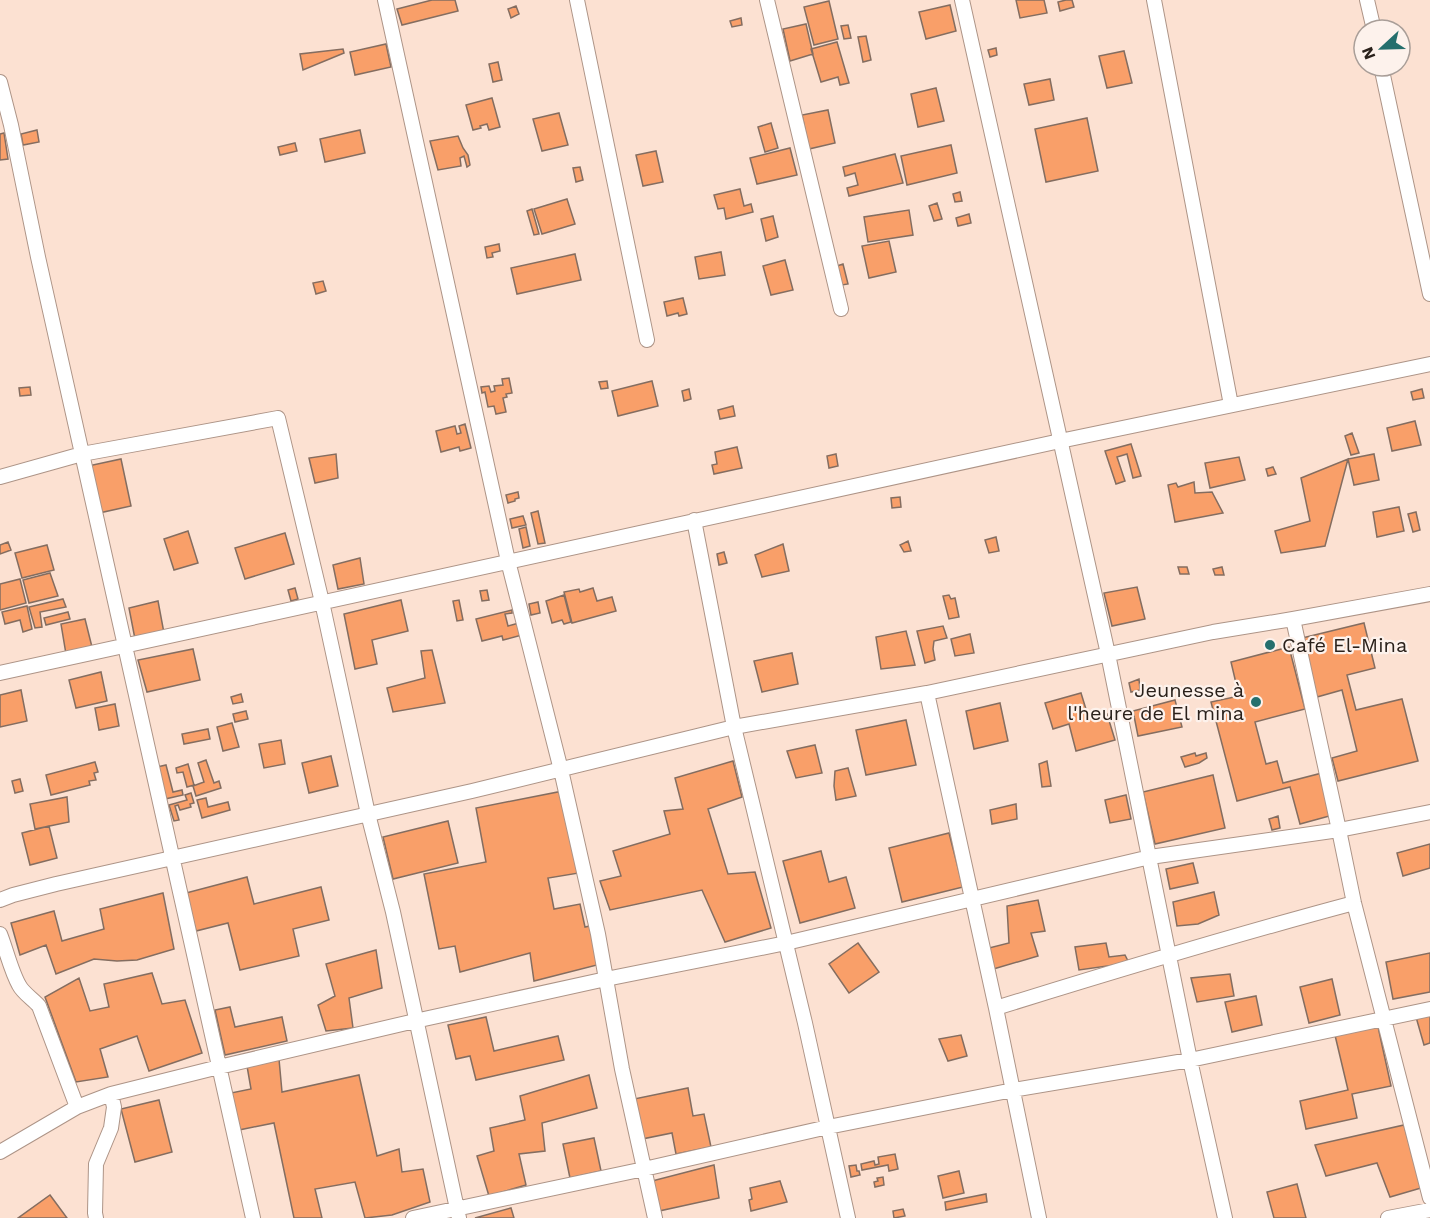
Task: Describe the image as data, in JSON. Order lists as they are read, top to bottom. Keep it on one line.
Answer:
{"places":["Café El-Mina","Jeunesse à l'heure de El mina"],"north":"left"}
